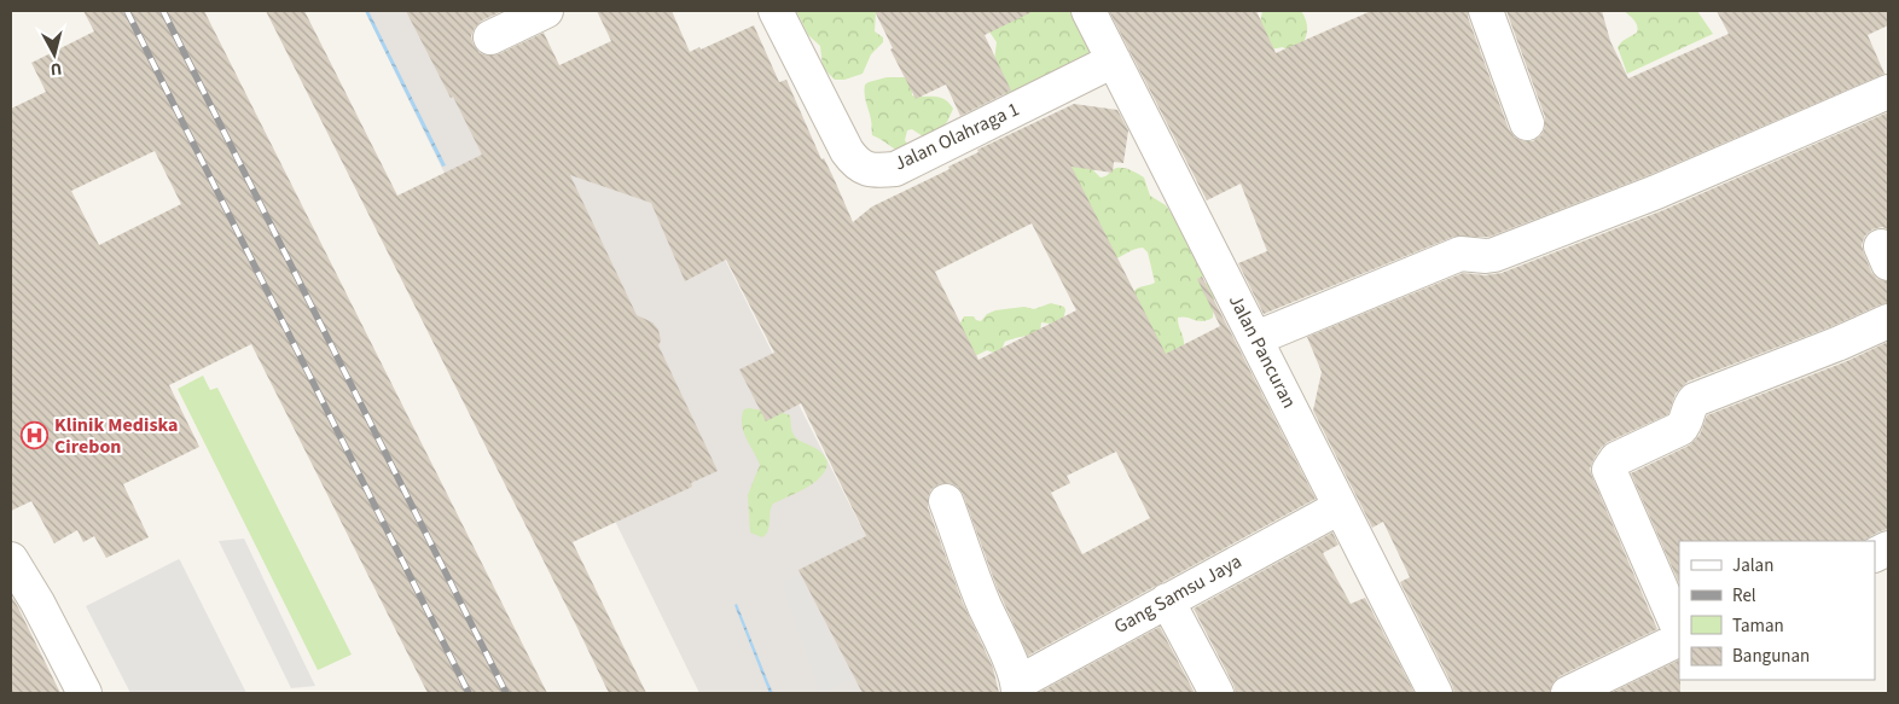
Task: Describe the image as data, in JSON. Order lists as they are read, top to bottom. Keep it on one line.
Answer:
{"streets":{"street":["Jalan Olahraga 1","Jalan Pancuran","Gang Samsu Jaya"]},"crossings":[["Jalan Olahraga 1","Jalan Pancuran"],["Jalan Pancuran","Gang Samsu Jaya"]],"places":{"hospital":["Klinik Mediska Cirebon"]},"legend":["Jalan","Rel","Taman","Bangunan"],"north":"bottom"}
